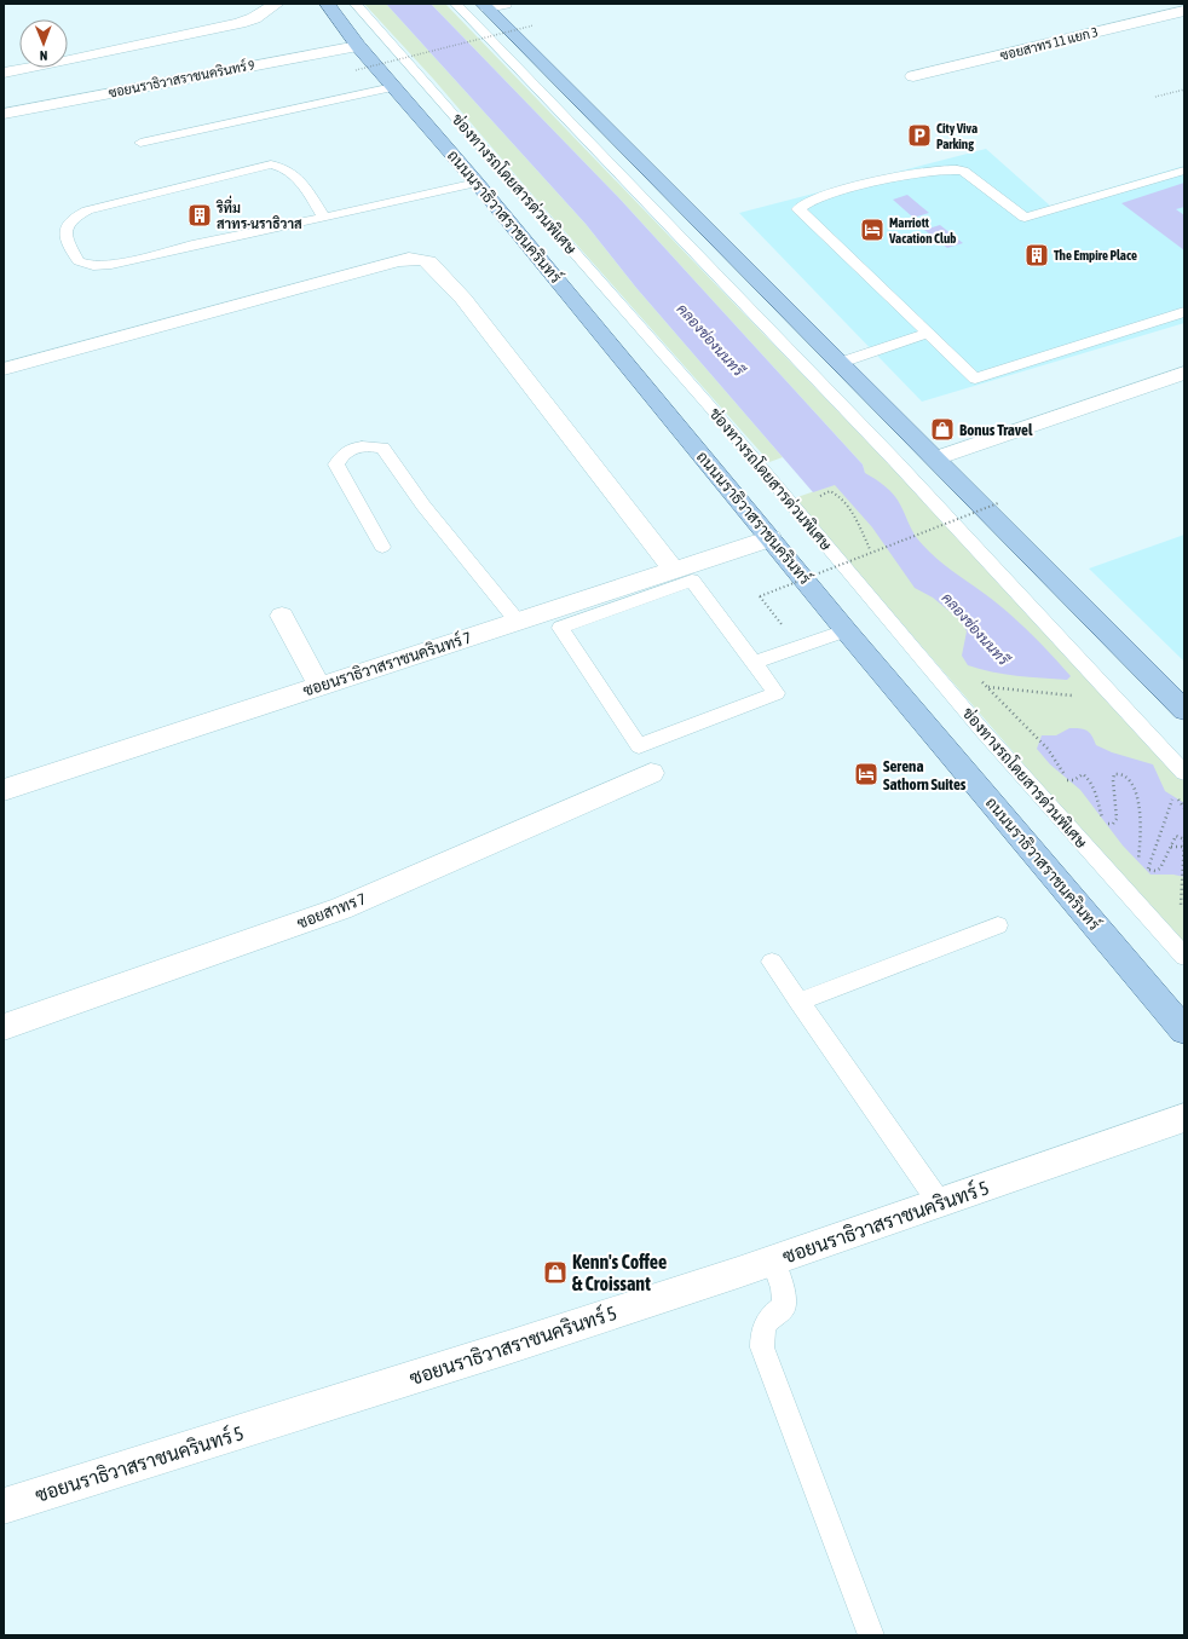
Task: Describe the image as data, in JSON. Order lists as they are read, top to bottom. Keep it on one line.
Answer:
{"streets":{"main road":["ถนนนราธิวาสราชนครินทร์"],"street":["ซอยสาทร 11 แยก 3","ซอยนราธิวาสราชนครินทร์ 9","ซอยนราธิวาสราชนครินทร์ 7","ซอยสาทร 7","ซอยนราธิวาสราชนครินทร์ 5"],"lane":["ช่องทางรถโดยสารด่วนพิเศษ"]},"crossings":[["ซอยนราธิวาสราชนครินทร์ 9","ถนนนราธิวาสราชนครินทร์"],["ถนนนราธิวาสราชนครินทร์","ซอยนราธิวาสราชนครินทร์ 7"]],"water":["คลองช่องนนทรี"],"places":{"parking":["City Viva Parking"],"building":["ริทึ่ม สาทร-นราธิวาส","The Empire Place"],"hotel":["Marriott Vacation Club","Serena Sathorn Suites"],"shop":["Bonus Travel","Kenn's Coffee & Croissant"]},"north":"bottom"}
